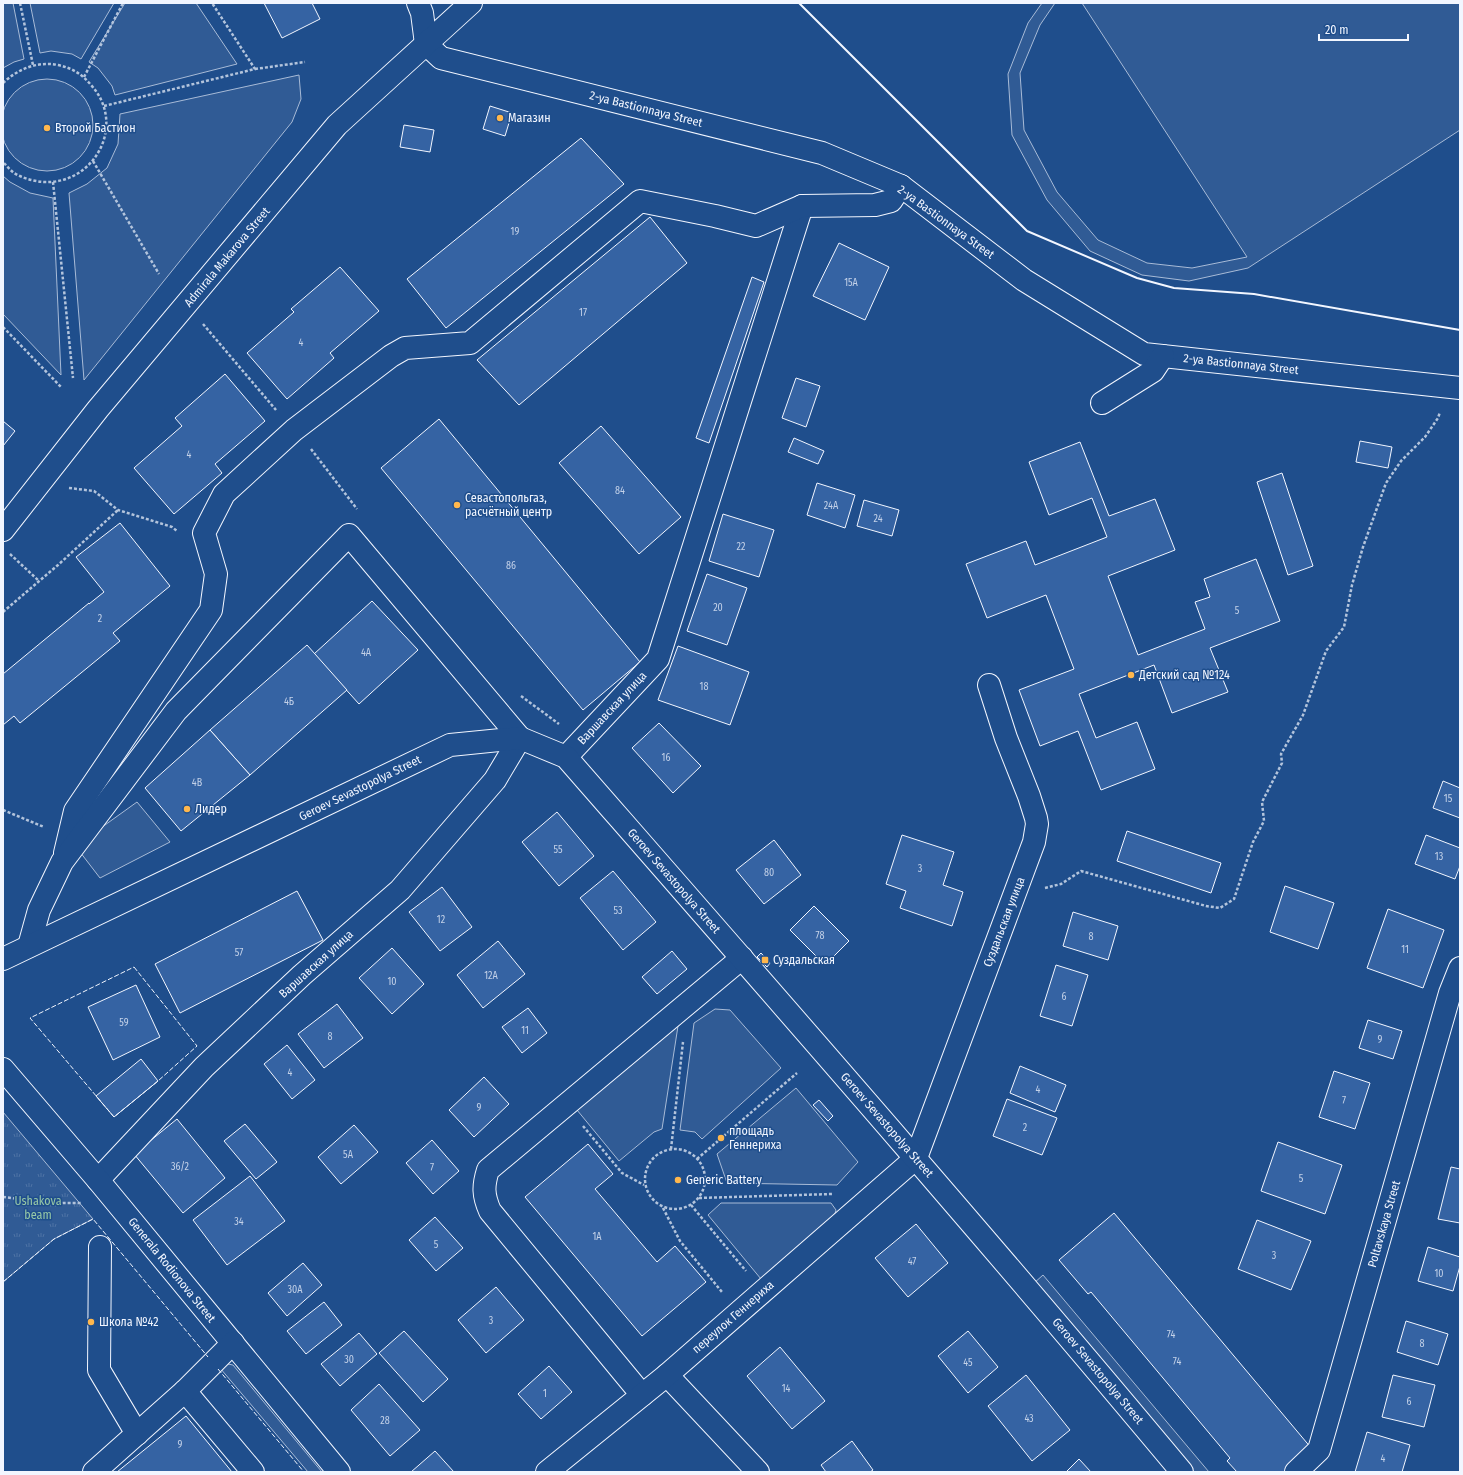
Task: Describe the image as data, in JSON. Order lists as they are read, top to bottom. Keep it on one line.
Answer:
{"streets":{"street":["2-ya Bastionnaya Street","Admirala Makarova Street","Варшавская улица","Geroev Sevastopolya Street","Суздальская улица","Poltavskaya Street","Generala Rodionova Street","переулок Геннериха"]},"crossings":[["2-ya Bastionnaya Street","Admirala Makarova Street"],["Варшавская улица","Geroev Sevastopolya Street"],["Варшавская улица","Generala Rodionova Street"],["Geroev Sevastopolya Street","Суздальская улица"],["Geroev Sevastopolya Street","переулок Геннериха"],["Суздальская улица","переулок Геннериха"]],"parks":["Ushakova beam"],"places":{"other":["Магазин","Второй Бастион","Севастопольгаз, расчётный центр","Детский сад №124","Лидер","площадь Геннериха","Generic Battery","Школа №42"],"transit":["Суздальская"]},"house_numbers":["19","15А","17","4","4","84","24А","24","22","86","20","5","2","4А","18","4Б","16","4В","15","55","13","3","80","53","12","78","8","11","57","12А","10","6","59","11","8","9","4","4","7","9","2","5А","36/2","7","5","34","1А","5","3","47","10","30А","3","74","8","30","74","45","14","1","6","43","28","9","4"],"scale_bar":"20 m"}
